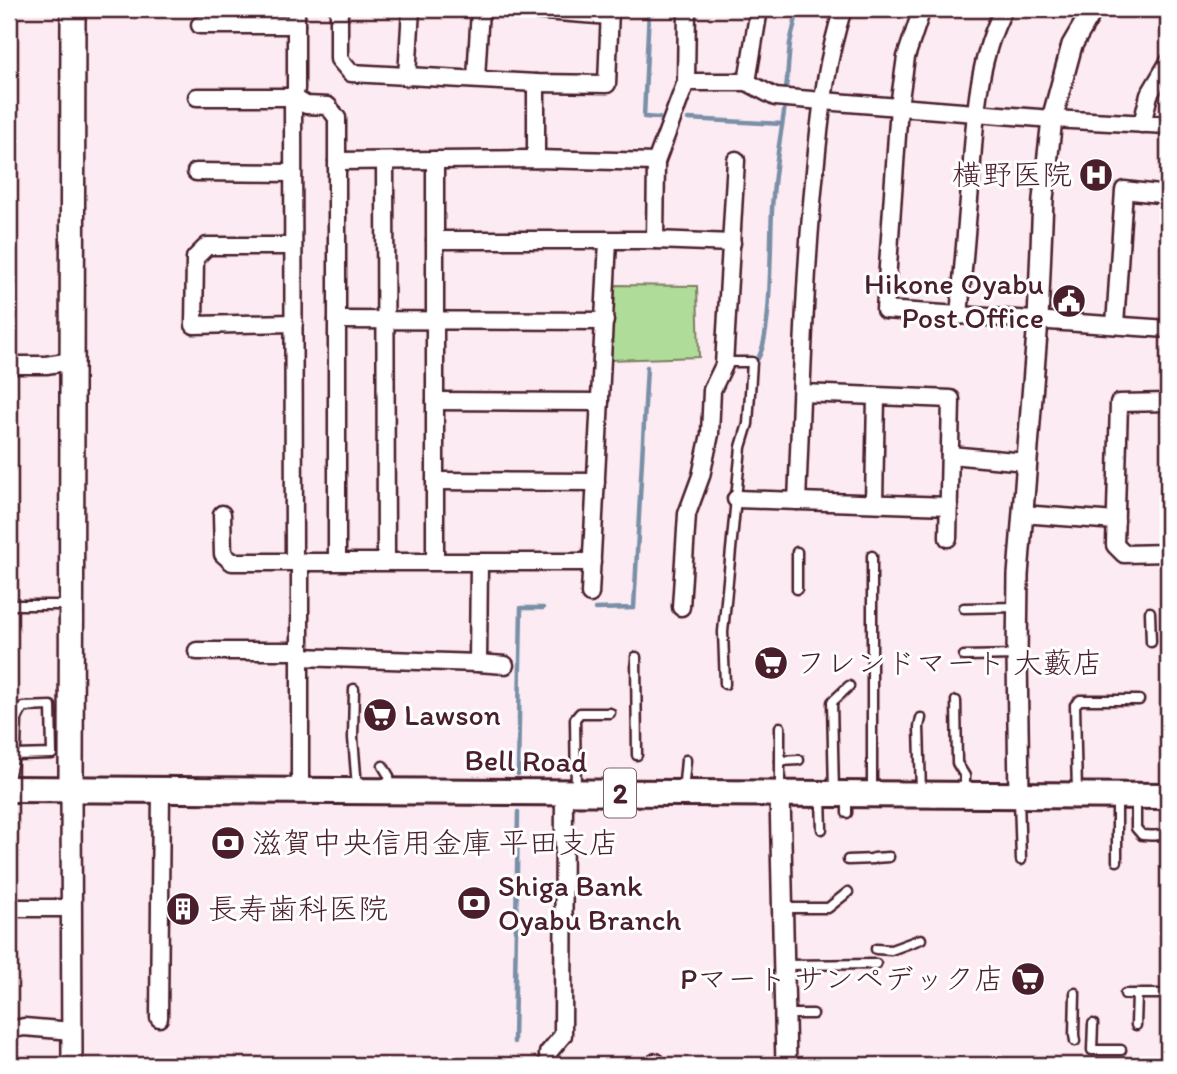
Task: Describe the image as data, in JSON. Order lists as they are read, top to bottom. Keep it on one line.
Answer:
{"streets":{"main road":["Bell Road","2"]},"places":{"hospital":["横野医院"],"public building":["Hikone Oyabu Post Office"],"supermarket":["フレンドマート 大藪店","Lawson","Pマート サンペデック店"],"bank":["滋賀中央信用金庫 平田支店","Shiga Bank Oyabu Branch"],"building":["長寿歯科医院"]}}
